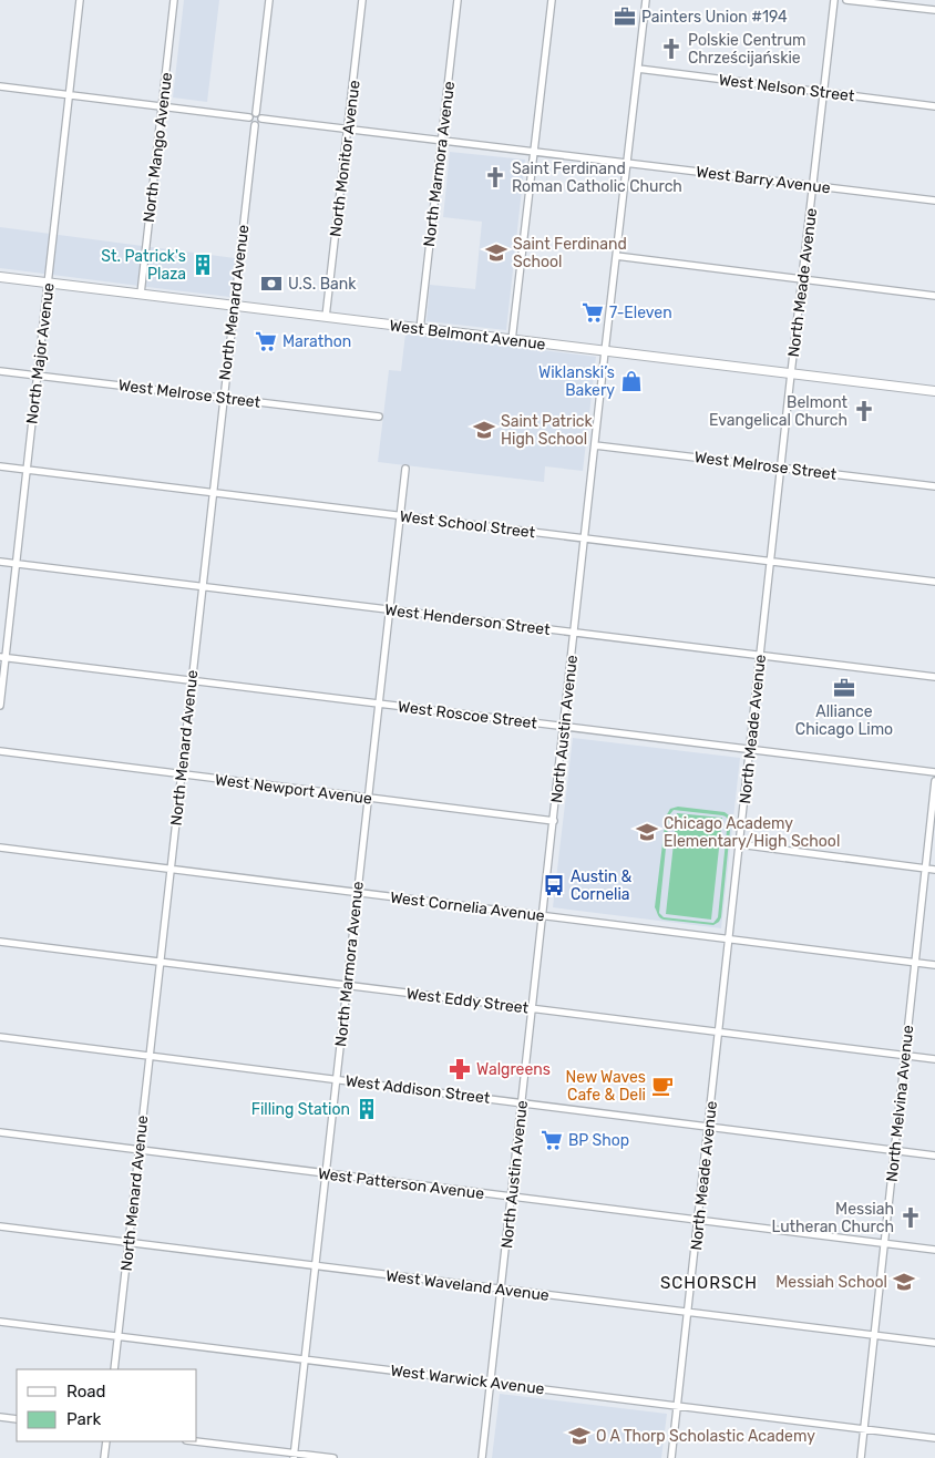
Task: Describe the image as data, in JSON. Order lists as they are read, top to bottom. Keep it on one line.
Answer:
{"streets":{"main road":["West Belmont Avenue"],"street":["West Nelson Street","North Mango Avenue","North Monitor Avenue","North Marmora Avenue","West Barry Avenue","North Meade Avenue","North Menard Avenue","North Major Avenue","West Melrose Street","West School Street","West Henderson Street","West Roscoe Street","North Austin Avenue","West Newport Avenue","West Cornelia Avenue","West Eddy Street","West Addison Street","North Melvina Avenue","West Patterson Avenue","West Waveland Avenue","West Warwick Avenue"]},"crossings":[["West Nelson Street","North Meade Avenue"],["West Nelson Street","North Austin Avenue"],["North Mango Avenue","West Belmont Avenue"],["North Monitor Avenue","West Barry Avenue"],["North Monitor Avenue","West Belmont Avenue"],["North Marmora Avenue","West Barry Avenue"],["North Marmora Avenue","West Belmont Avenue"],["North Marmora Avenue","West School Street"],["North Marmora Avenue","West Henderson Street"],["North Marmora Avenue","West Roscoe Street"],["North Marmora Avenue","West Newport Avenue"],["North Marmora Avenue","West Cornelia Avenue"],["North Marmora Avenue","West Eddy Street"],["North Marmora Avenue","West Addison Street"],["North Marmora Avenue","West Patterson Avenue"],["North Marmora Avenue","West Waveland Avenue"],["North Marmora Avenue","West Warwick Avenue"],["West Barry Avenue","North Meade Avenue"],["West Barry Avenue","North Menard Avenue"],["West Barry Avenue","North Austin Avenue"],["North Meade Avenue","West Belmont Avenue"],["North Meade Avenue","West Melrose Street"],["North Meade Avenue","West School Street"],["North Meade Avenue","West Henderson Street"],["North Meade Avenue","West Roscoe Street"],["North Meade Avenue","West Cornelia Avenue"],["North Meade Avenue","West Eddy Street"],["North Meade Avenue","West Addison Street"],["North Meade Avenue","West Patterson Avenue"],["North Meade Avenue","West Waveland Avenue"],["North Meade Avenue","West Warwick Avenue"],["North Menard Avenue","West Belmont Avenue"],["North Menard Avenue","West Melrose Street"],["North Menard Avenue","West School Street"],["North Menard Avenue","West Henderson Street"],["North Menard Avenue","West Roscoe Street"],["North Menard Avenue","West Newport Avenue"],["North Menard Avenue","West Cornelia Avenue"],["North Menard Avenue","West Eddy Street"],["North Menard Avenue","West Addison Street"],["North Menard Avenue","West Patterson Avenue"],["North Menard Avenue","West Waveland Avenue"],["North Menard Avenue","West Warwick Avenue"],["West Belmont Avenue","North Major Avenue"],["West Belmont Avenue","North Austin Avenue"],["North Major Avenue","West Melrose Street"],["North Major Avenue","West School Street"],["North Major Avenue","West Henderson Street"],["North Major Avenue","West Roscoe Street"],["West Melrose Street","North Austin Avenue"],["West School Street","North Austin Avenue"],["West Henderson Street","North Austin Avenue"],["West Roscoe Street","North Austin Avenue"],["North Austin Avenue","West Newport Avenue"],["North Austin Avenue","West Cornelia Avenue"],["North Austin Avenue","West Eddy Street"],["North Austin Avenue","West Addison Street"],["North Austin Avenue","West Patterson Avenue"],["North Austin Avenue","West Waveland Avenue"],["North Austin Avenue","West Warwick Avenue"],["West Cornelia Avenue","North Melvina Avenue"],["West Eddy Street","North Melvina Avenue"],["West Addison Street","North Melvina Avenue"],["North Melvina Avenue","West Patterson Avenue"],["North Melvina Avenue","West Waveland Avenue"],["North Melvina Avenue","West Warwick Avenue"]],"districts":["SCHORSCH"],"places":{"office":["Painters Union #194","Alliance Chicago Limo"],"church":["Polskie Centrum Chrześcijańskie","Saint Ferdinand Roman Catholic Church","Belmont Evangelical Church","Messiah Lutheran Church"],"school or university":["Saint Ferdinand School","Saint Patrick High School","Chicago Academy Elementary/High School","Messiah School","O A Thorp Scholastic Academy"],"building":["St. Patrick's Plaza","Filling Station"],"bank":["U.S. Bank"],"supermarket":["7-Eleven","Marathon","BP Shop"],"shop":["Wiklanski’s Bakery"],"bus stop":["Austin & Cornelia"],"pharmacy":["Walgreens"],"cafe":["New Waves Cafe & Deli"]},"legend":["Road","Park"]}
